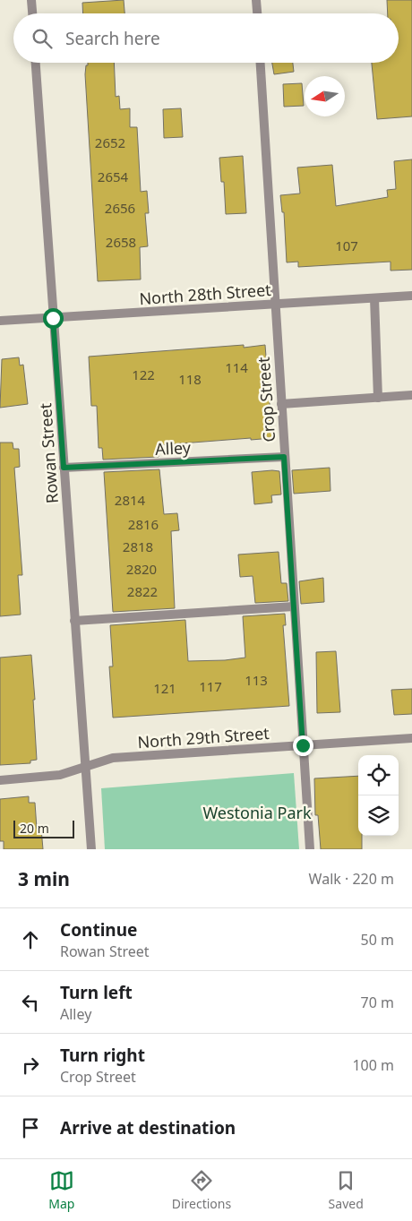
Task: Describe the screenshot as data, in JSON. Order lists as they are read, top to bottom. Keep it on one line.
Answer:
{"streets":{"street":["North 28th Street","Crop Street","Alley","Rowan Street","North 29th Street"]},"crossings":[["North 28th Street","Crop Street"],["North 28th Street","Rowan Street"],["Crop Street","Alley"],["Crop Street","North 29th Street"],["Alley","Rowan Street"],["Rowan Street","North 29th Street"]],"parks":["Westonia Park"],"house_numbers":["2652","2654","2656","2658","107","114","122","118","2814","2816","2818","2820","2822","113","117","121"],"scale_bar":"20 m","north":"left","page":{"search":"Search here","scale":"20 m","heading":["3 min","Walk · 220 m"],"list":[["Continue","Rowan Street","50 m"],["Turn left","Alley","70 m"],["Turn right","Crop Street","100 m"],"Arrive at destination"],"nav":["Map","Directions","Saved"]}}
